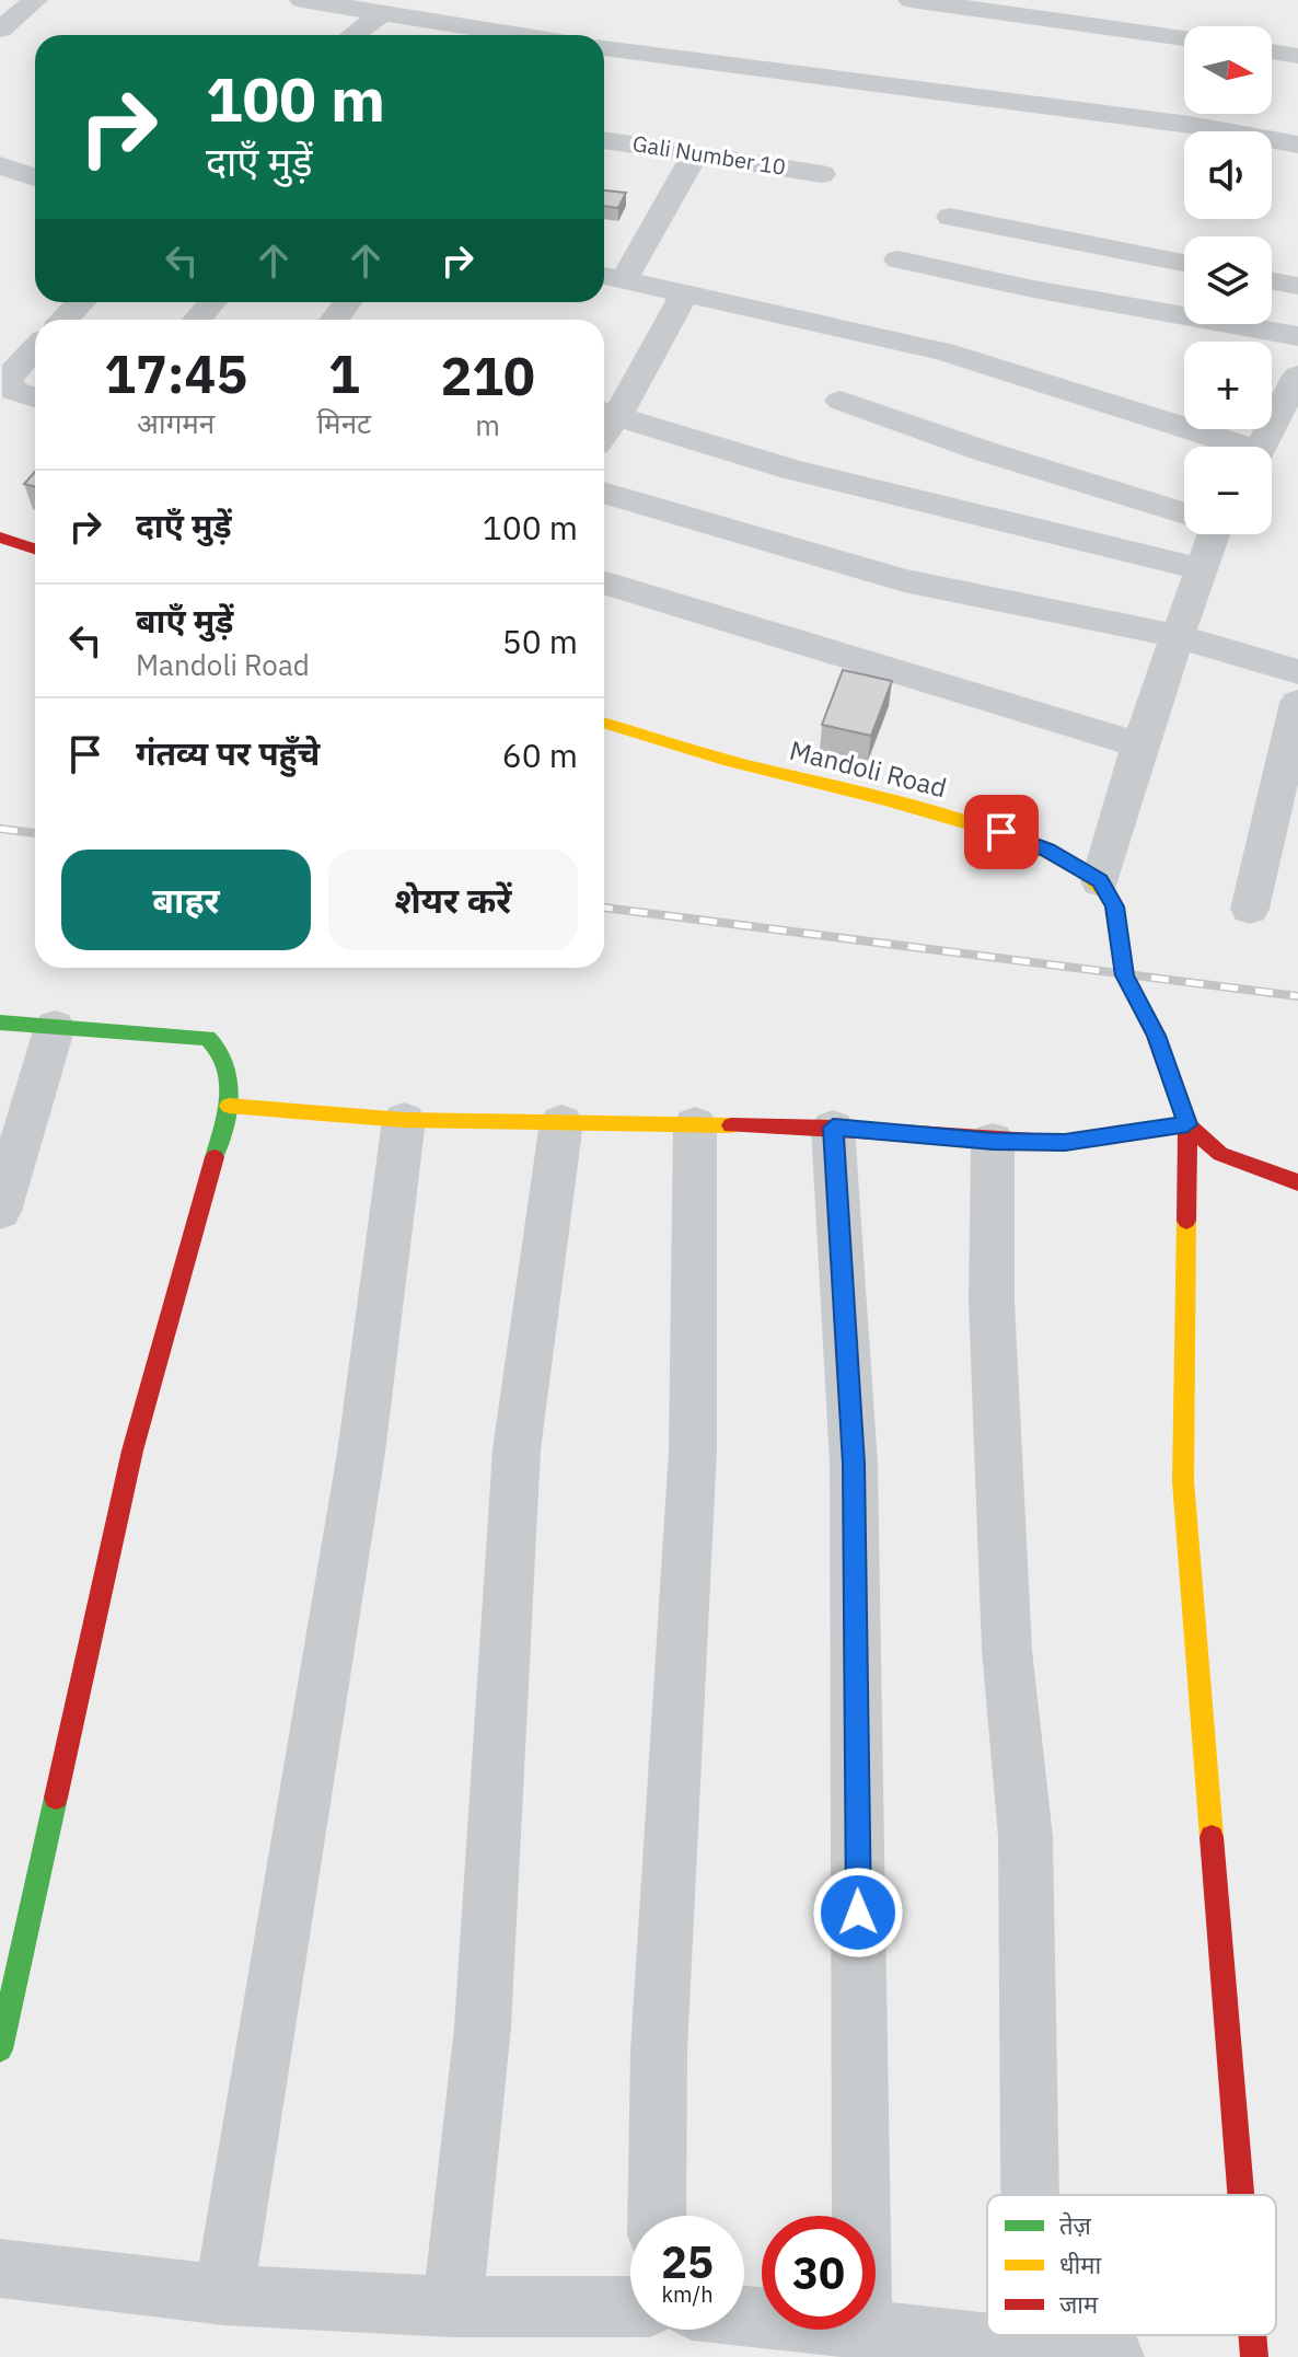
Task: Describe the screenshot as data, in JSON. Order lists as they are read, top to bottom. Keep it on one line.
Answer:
{"streets":{"street":["Gali Number 10","Mandoli Road"]},"legend":["तेज़","धीमा","जाम"],"north":"right","page":{"map_buttons":["+","−"],"turn":["100 m","दाएँ मुड़ें"],"eta":["17:45","आगमन","1","मिनट","210","m"],"list":[{"name":"दाएँ मुड़ें","value":"100 m"},{"name":"बाएँ मुड़ें","note":"Mandoli Road","value":"50 m"},{"name":"गंतव्य पर पहुँचे","value":"60 m"}],"buttons":["बाहर","शेयर करें"],"speed":"25 km/h","limit":"30"}}
